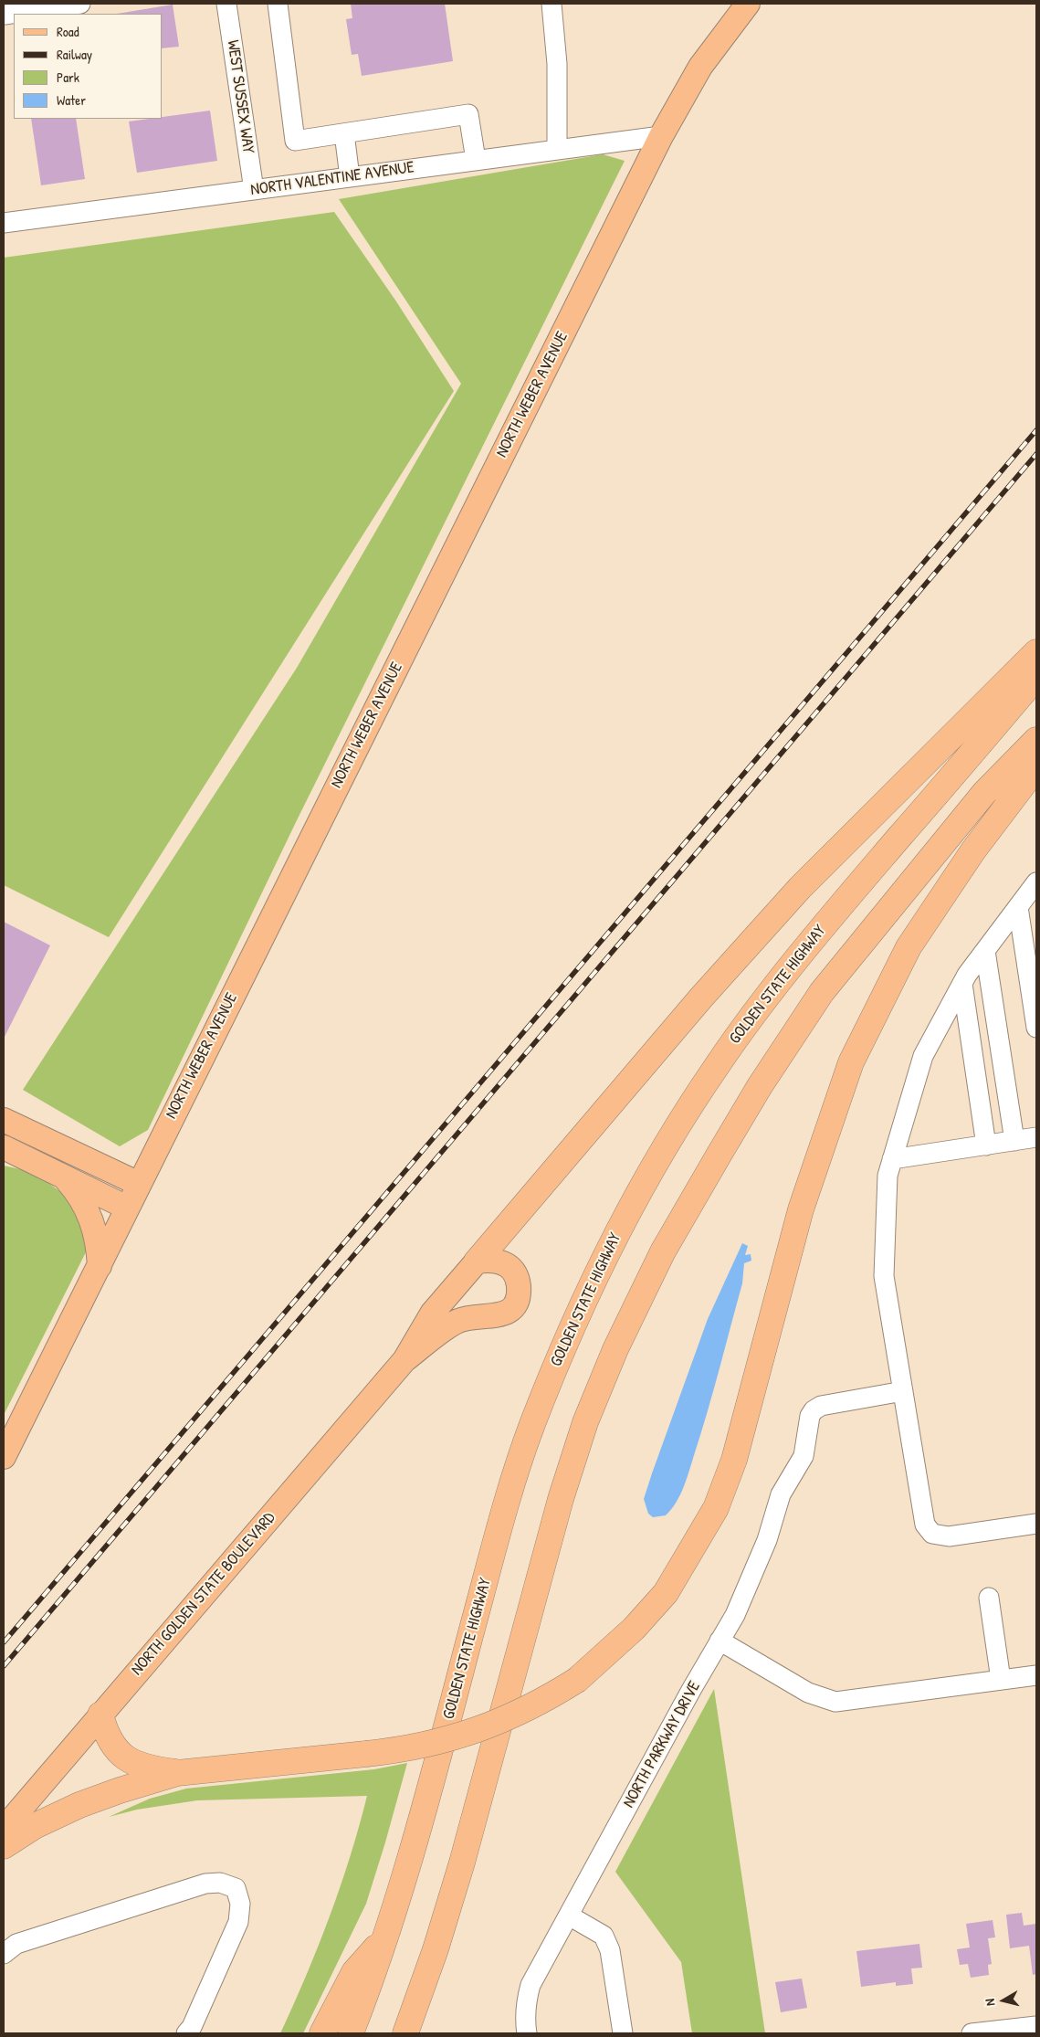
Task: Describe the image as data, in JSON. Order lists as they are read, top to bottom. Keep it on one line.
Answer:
{"streets":{"highway":["GOLDEN STATE HIGHWAY"],"main road":["NORTH WEBER AVENUE","NORTH GOLDEN STATE BOULEVARD"],"street":["WEST SUSSEX WAY","NORTH VALENTINE AVENUE","NORTH PARKWAY DRIVE"]},"crossings":[["WEST SUSSEX WAY","NORTH VALENTINE AVENUE"],["NORTH VALENTINE AVENUE","NORTH WEBER AVENUE"]],"legend":["Road","Railway","Park","Water"],"north":"left"}
